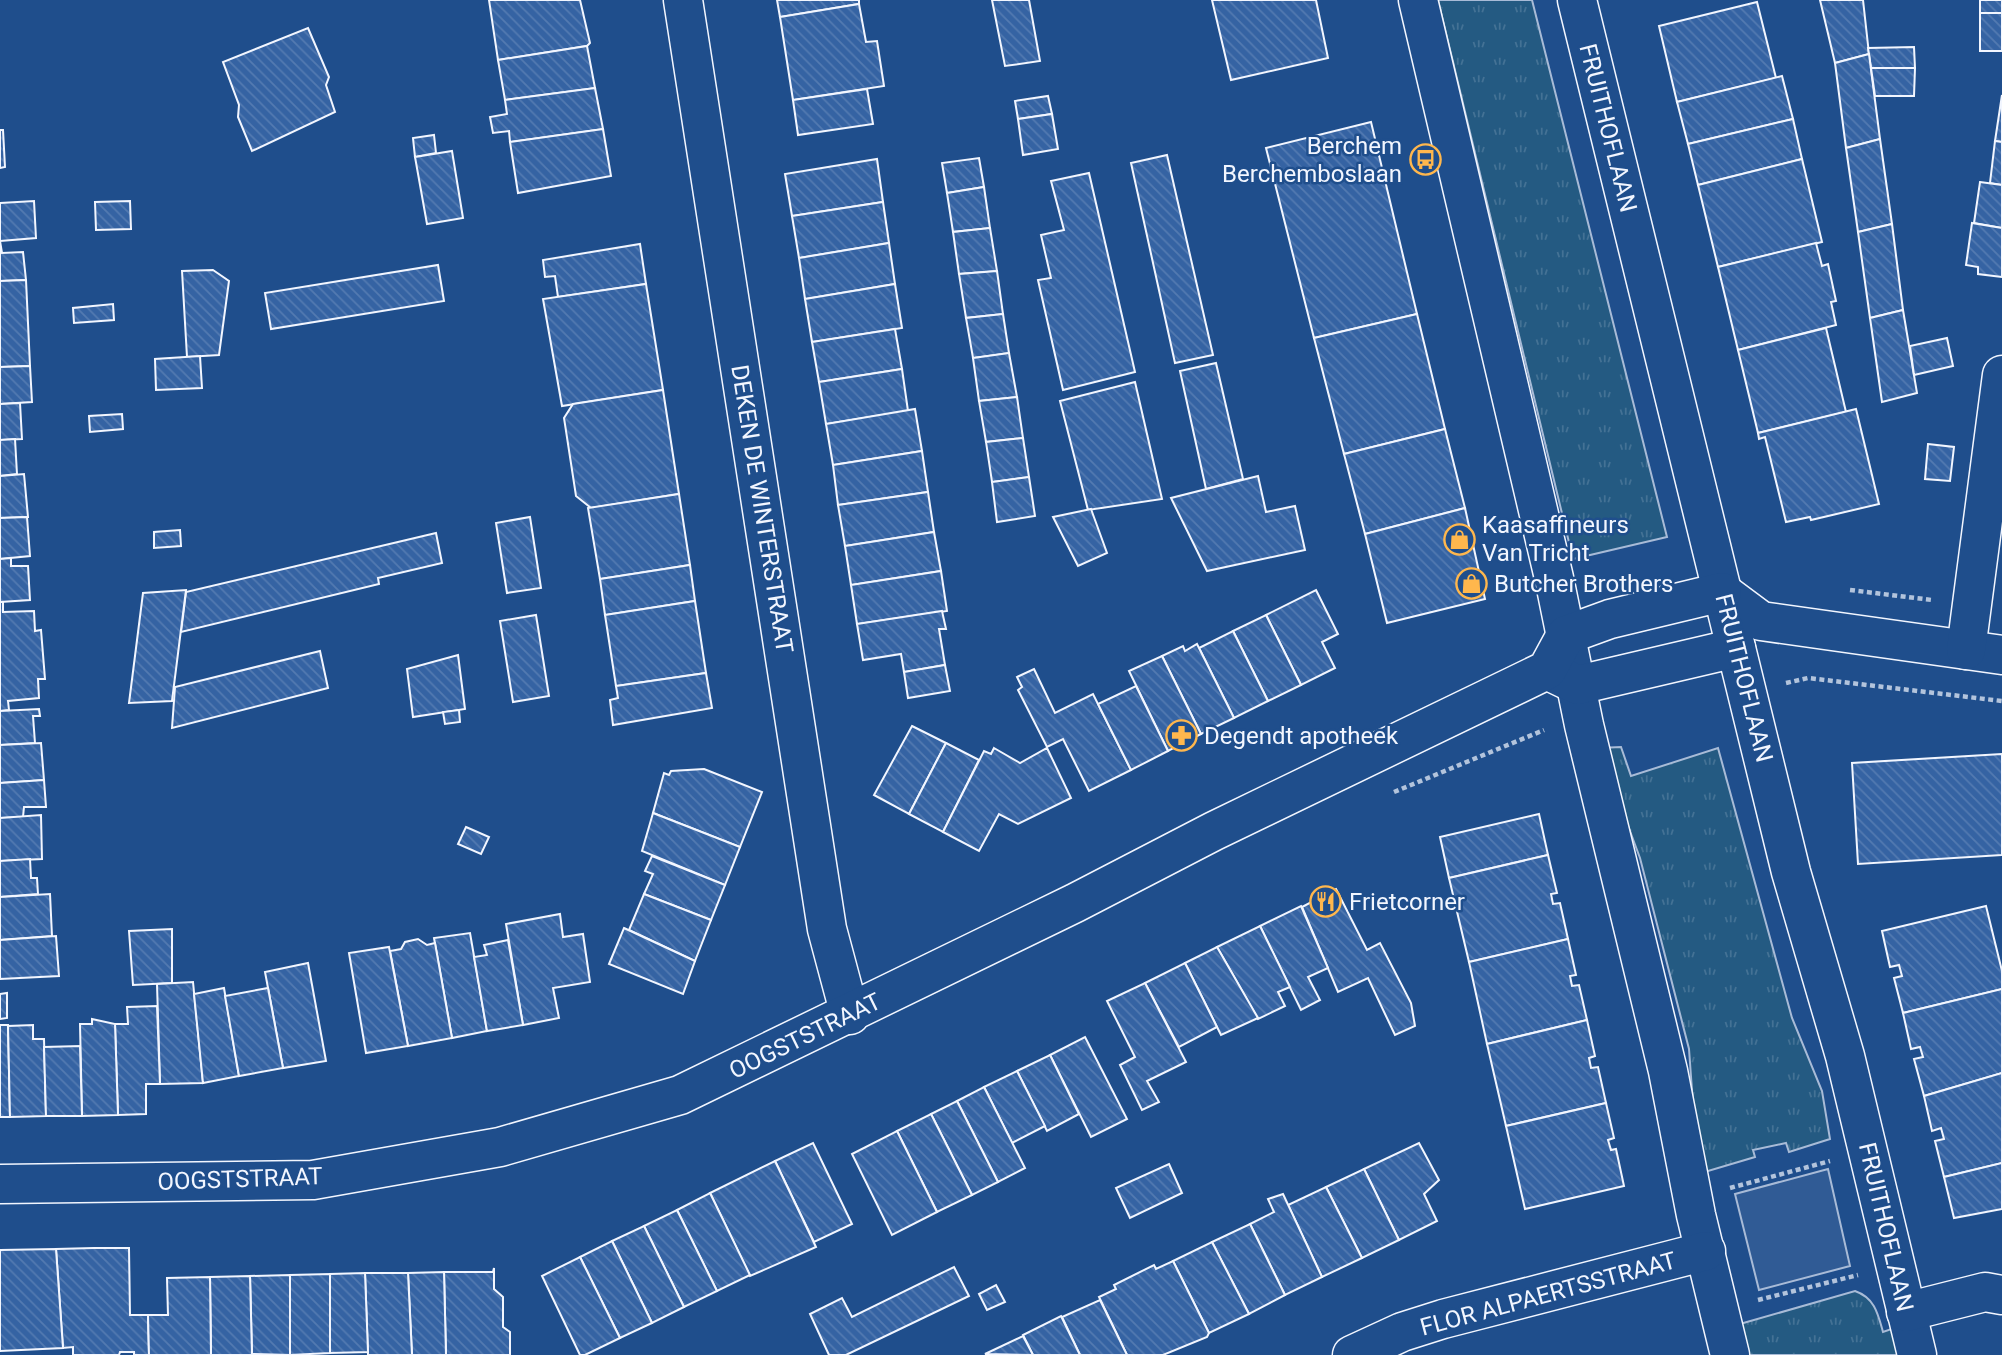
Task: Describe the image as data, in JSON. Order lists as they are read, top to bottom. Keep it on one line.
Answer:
{"streets":{"street":["FRUITHOFLAAN","DEKEN DE WINTERSTRAAT","OOGSTSTRAAT","FLOR ALPAERTSSTRAAT"]},"crossings":[["FRUITHOFLAAN","OOGSTSTRAAT"],["DEKEN DE WINTERSTRAAT","OOGSTSTRAAT"]],"places":{"bus stop":["Berchem Berchemboslaan"],"shop":["Kaasaffineurs Van Tricht","Butcher Brothers"],"pharmacy":["Degendt apotheek"],"restaurant":["Frietcorner"]}}
